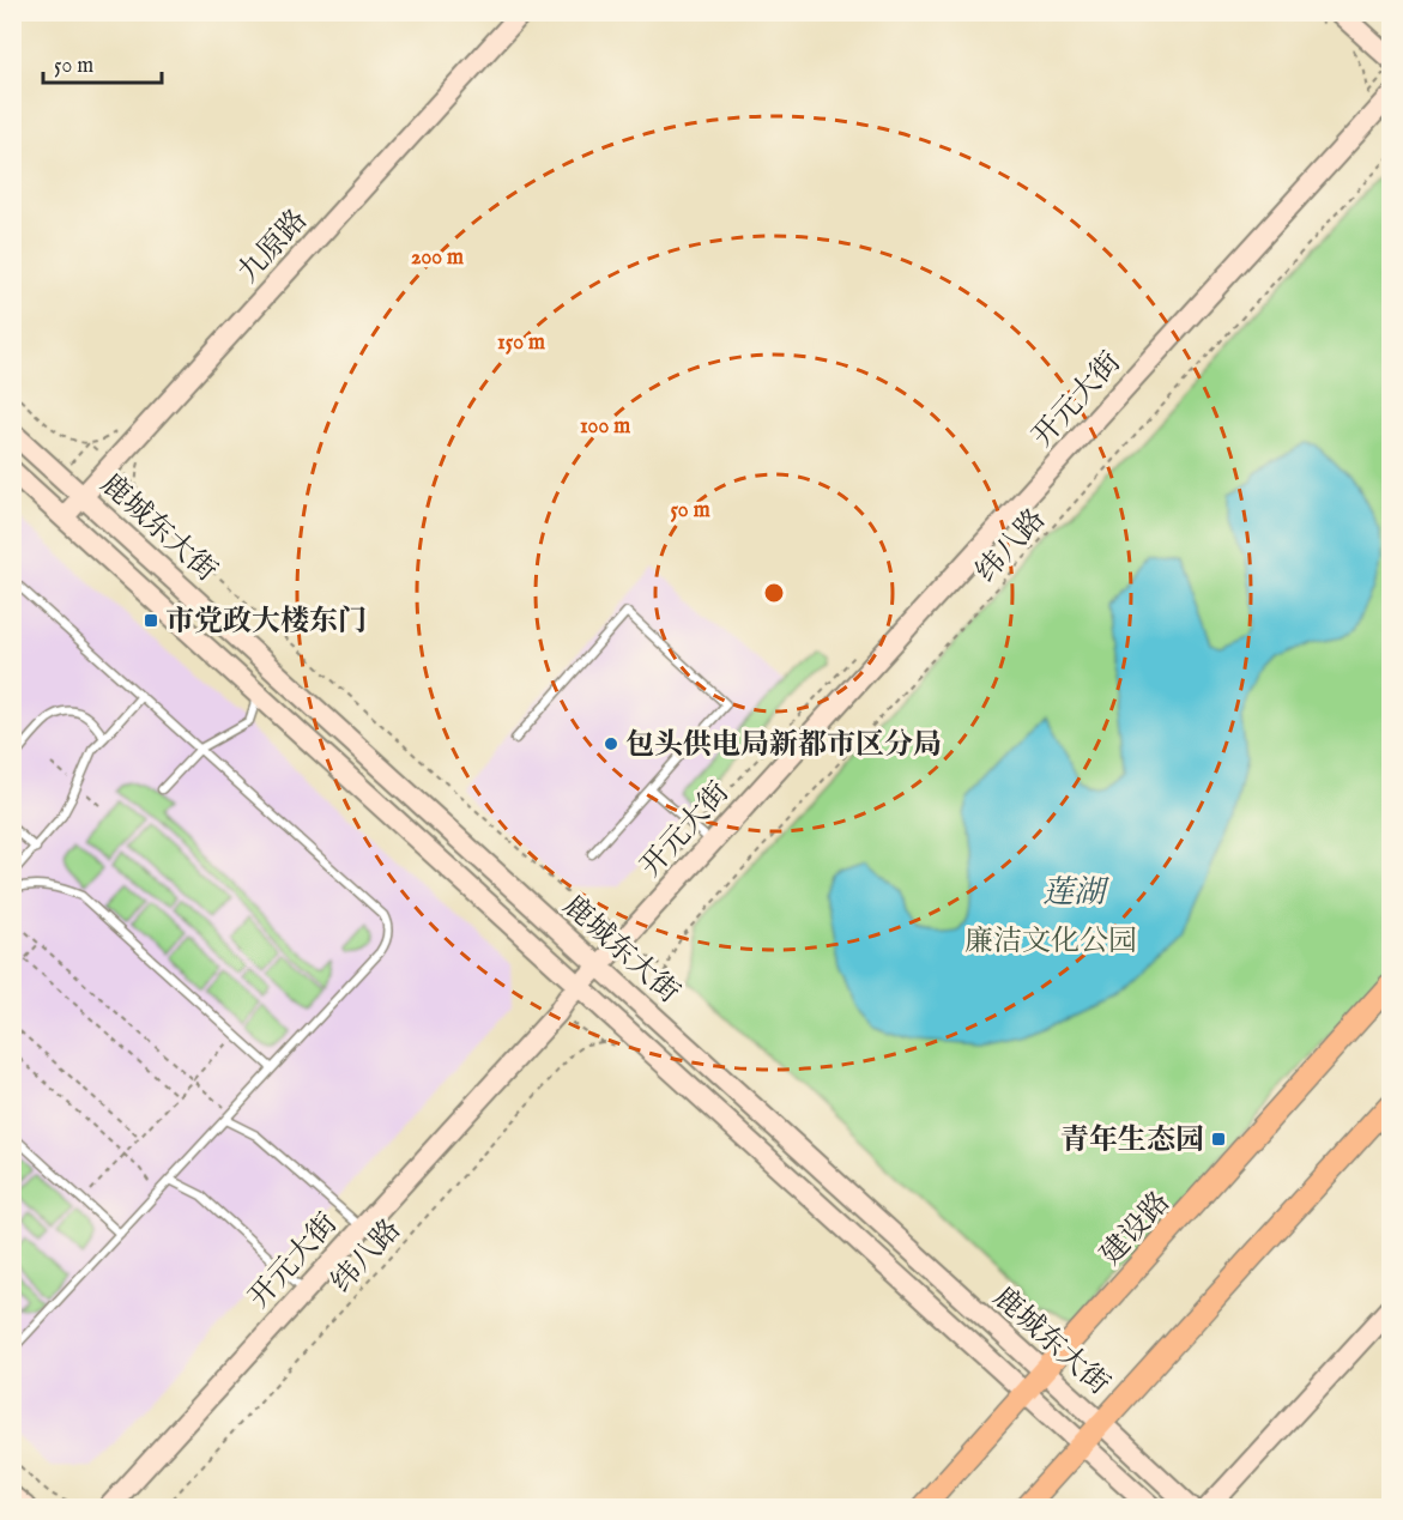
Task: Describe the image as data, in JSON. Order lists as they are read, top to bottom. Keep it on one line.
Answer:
{"streets":{"main road":["九原路","开元大街","鹿城东大街","建设路"],"path":["纬八路"]},"crossings":[["九原路","鹿城东大街"],["开元大街","鹿城东大街"],["鹿城东大街","建设路"]],"water":["莲湖"],"parks":["廉洁文化公园"],"places":{"transit":["市党政大楼东门","青年生态园"],"other":["包头供电局新都市区分局"]},"scale_bar":"50 m","rings":["200 m","150 m","100 m","50 m"]}
